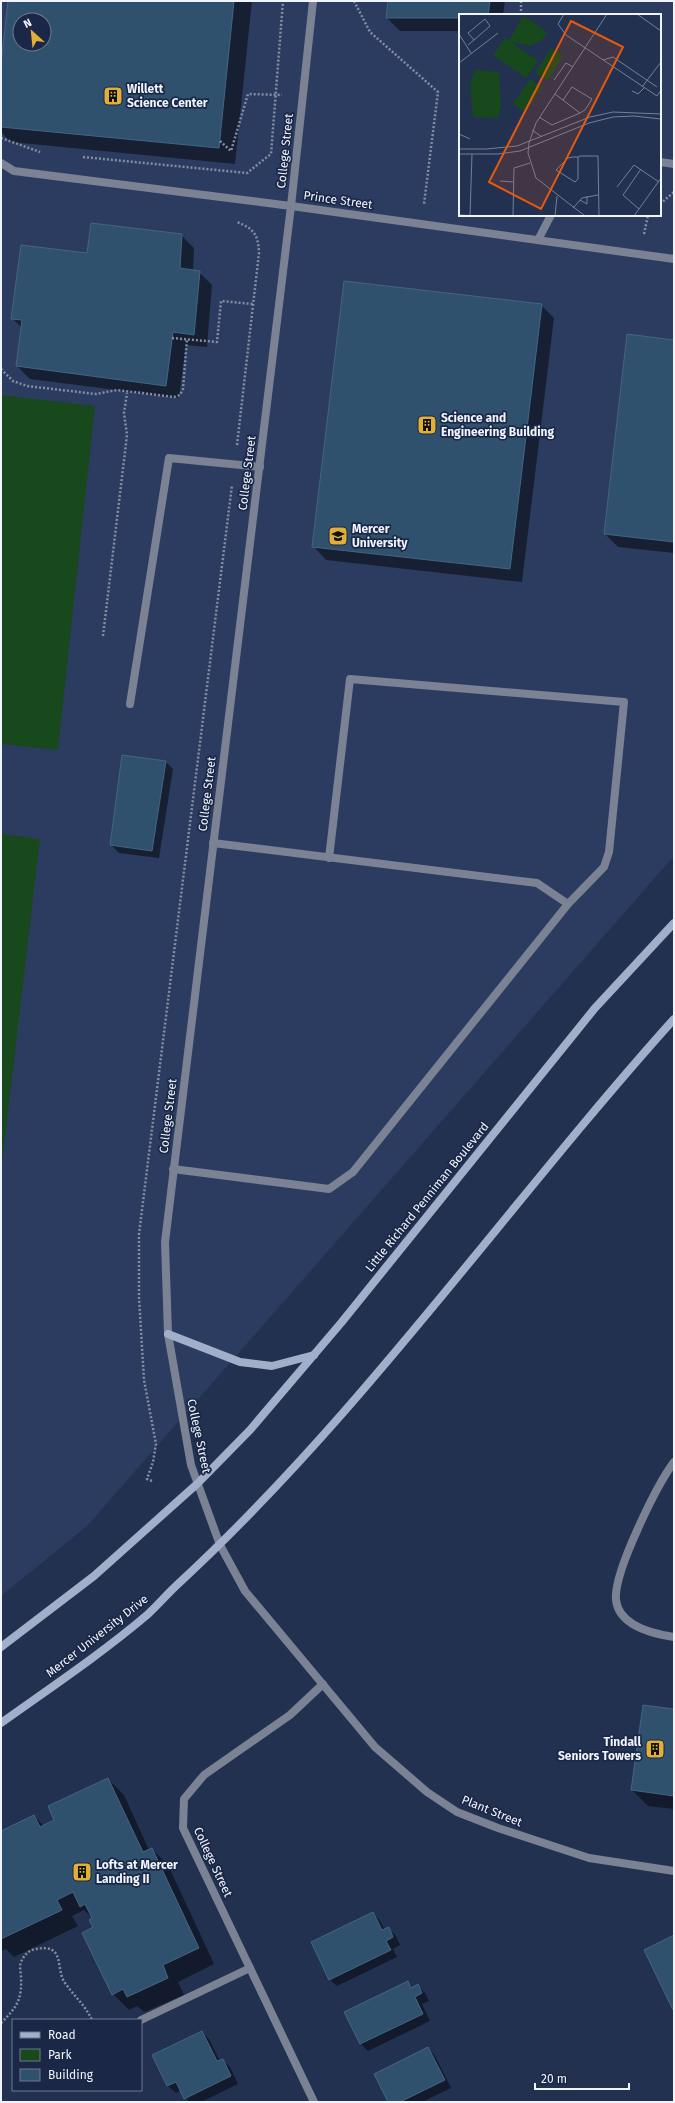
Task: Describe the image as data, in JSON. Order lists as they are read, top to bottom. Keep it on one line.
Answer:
{"streets":{"street":["College Street","Prince Street","Little Richard Penniman Boulevard","Mercer University Drive","Plant Street"]},"crossings":[["College Street","Prince Street"],["College Street","Little Richard Penniman Boulevard"],["College Street","Mercer University Drive"],["College Street","Plant Street"]],"places":{"building":["Willett Science Center","Science and Engineering Building","Tindall Seniors Towers","Lofts at Mercer Landing II"],"school or university":["Mercer University"]},"legend":["Road","Park","Building"],"scale_bar":"20 m","north":"top left"}
